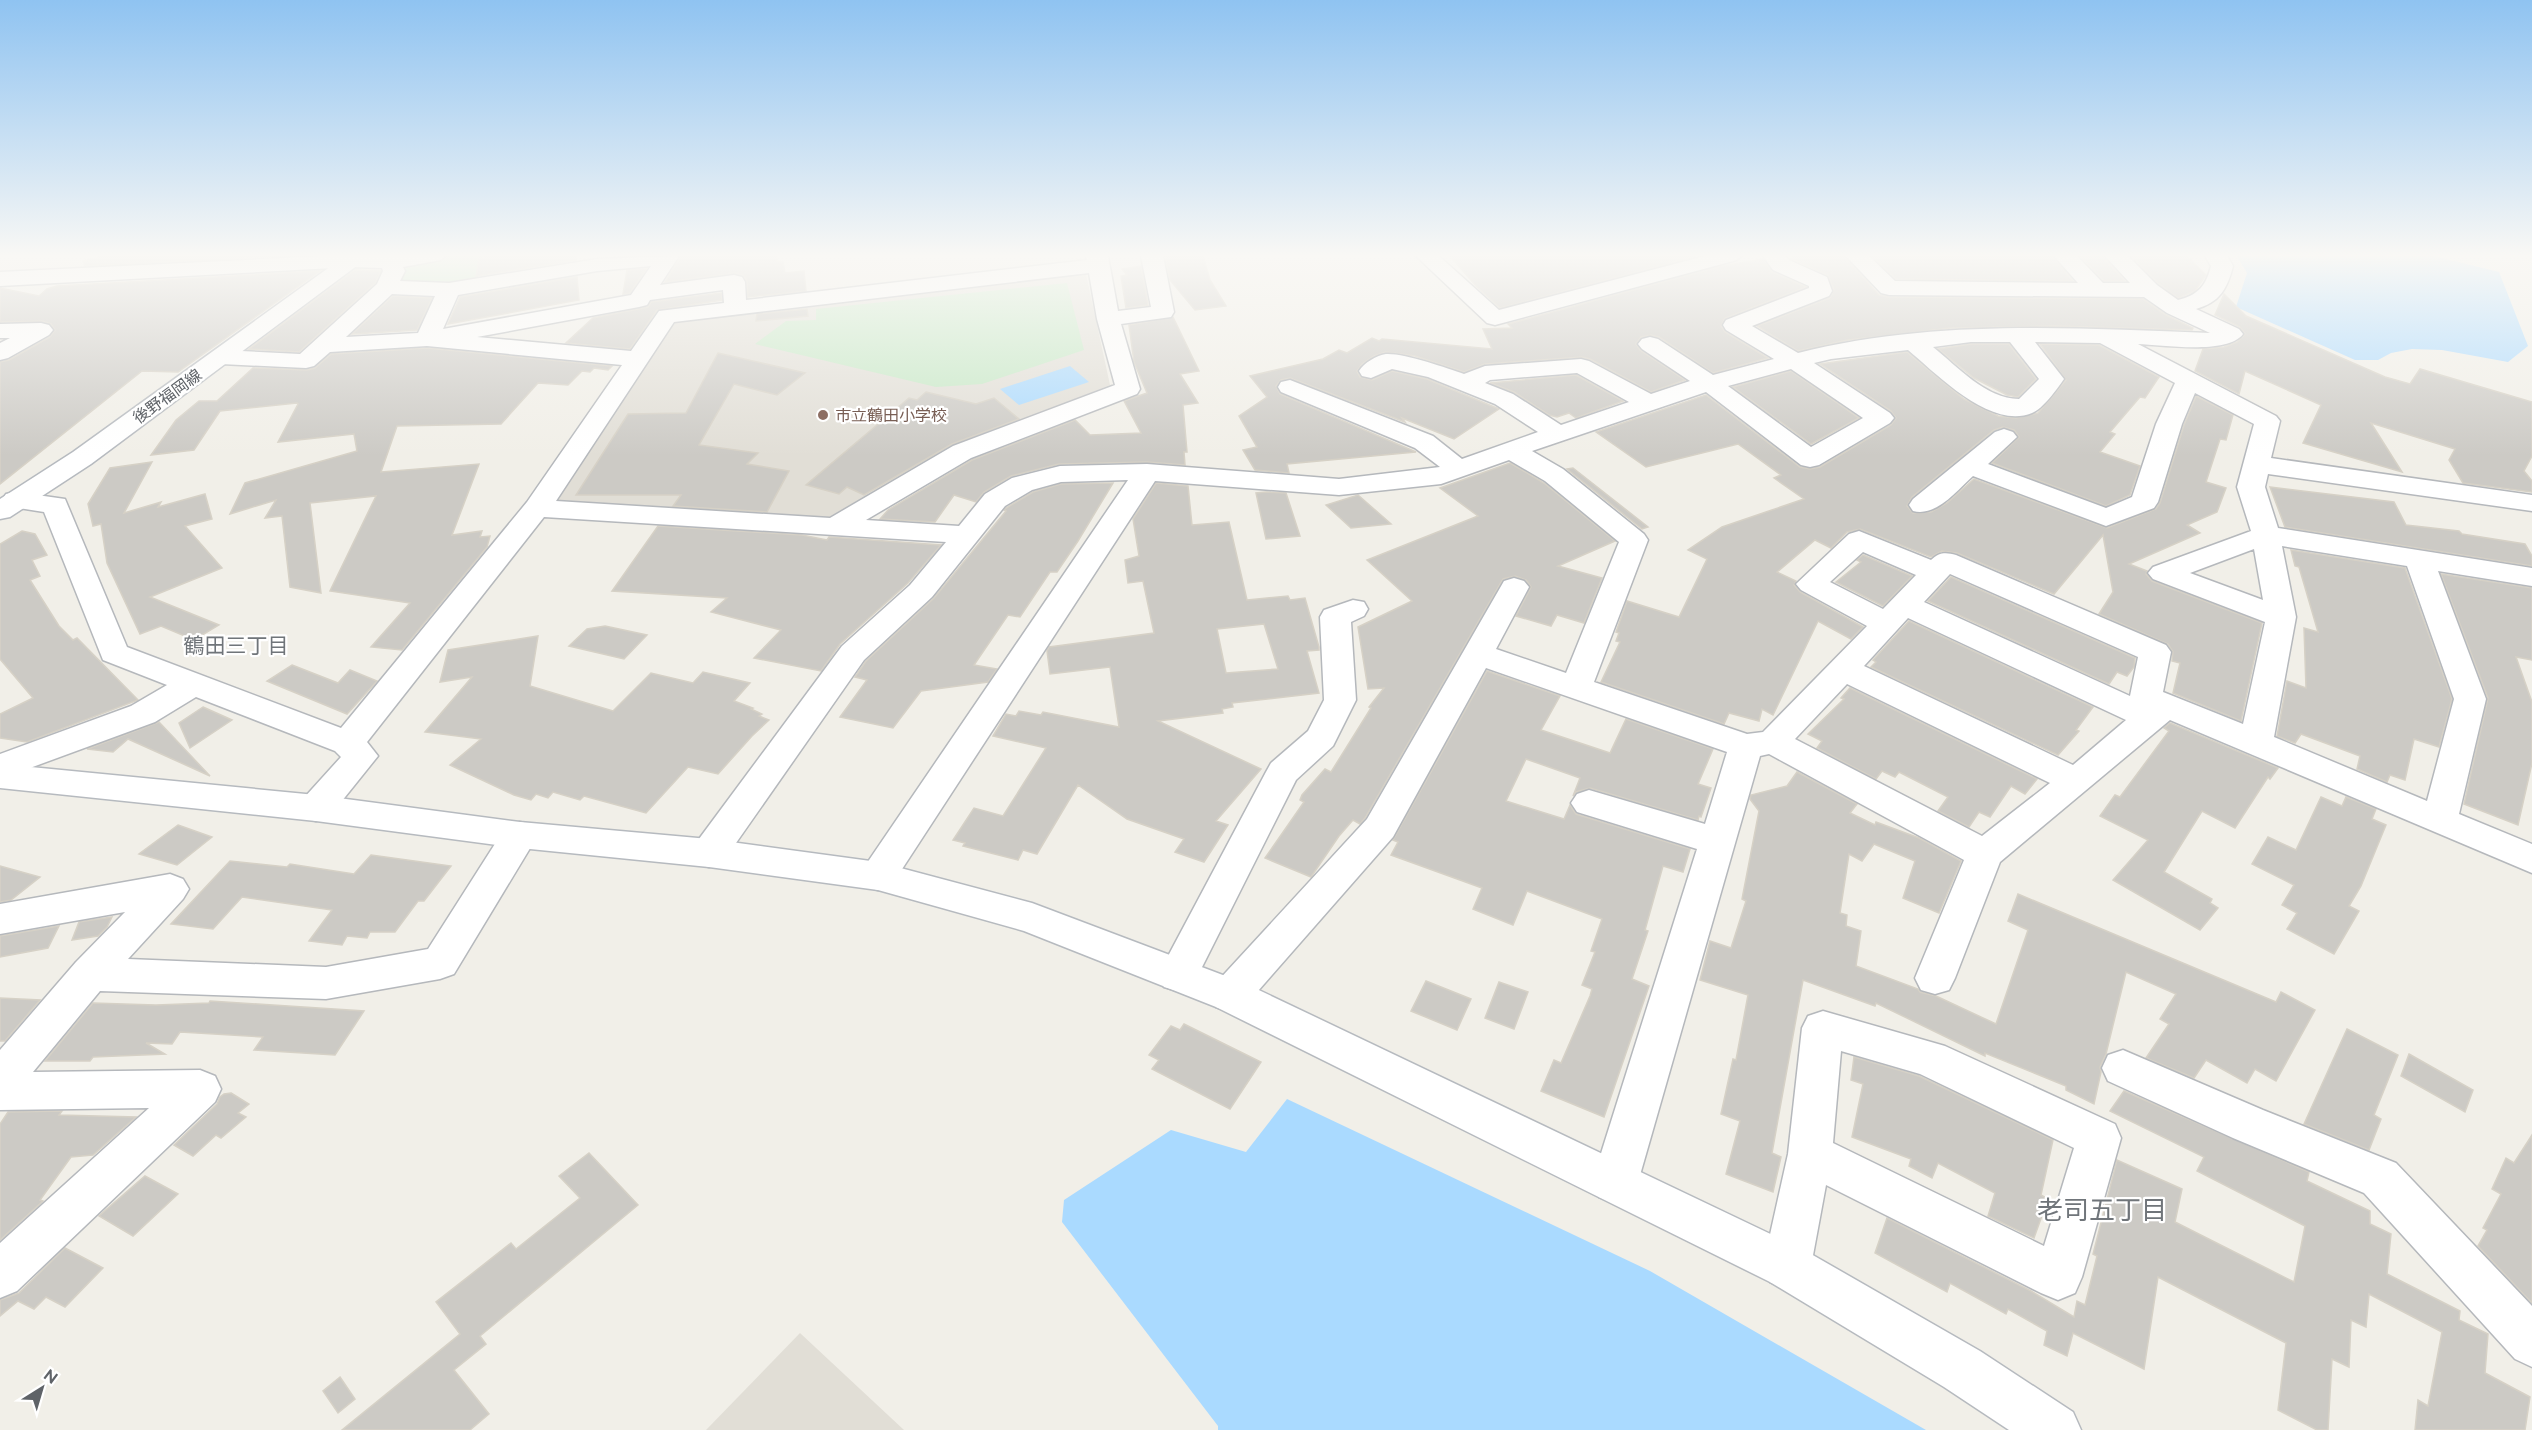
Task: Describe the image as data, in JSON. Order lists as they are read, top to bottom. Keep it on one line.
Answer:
{"streets":{"street":["後野福岡線"]},"districts":["鶴田三丁目","老司五丁目"],"places":["市立鶴田小学校"],"north":"top right"}
